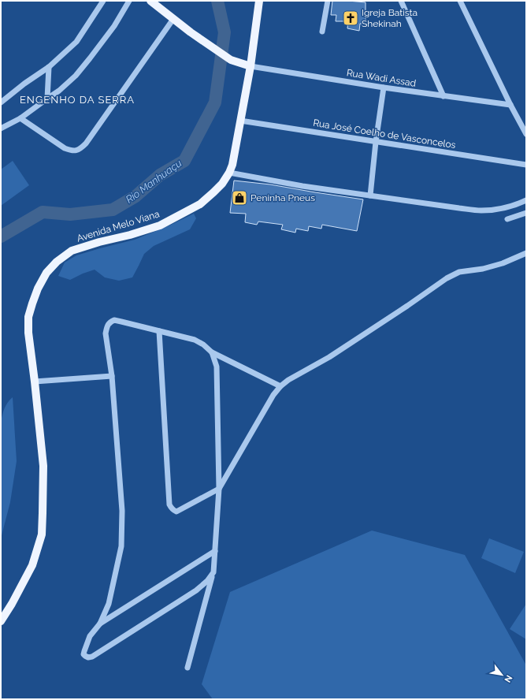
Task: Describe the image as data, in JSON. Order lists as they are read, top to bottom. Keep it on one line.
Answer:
{"streets":{"main road":["Avenida Melo Viana"],"street":["Rua Wadi Assad","Rua José Coelho de Vasconcelos"]},"crossings":[["Rua Wadi Assad","Avenida Melo Viana"],["Rua José Coelho de Vasconcelos","Avenida Melo Viana"]],"districts":["ENGENHO DA SERRA"],"water":["Rio Manhuaçu"],"places":{"church":["Igreja Batista Shekinah"],"shop":["Peninha Pneus"]},"north":"bottom right"}
